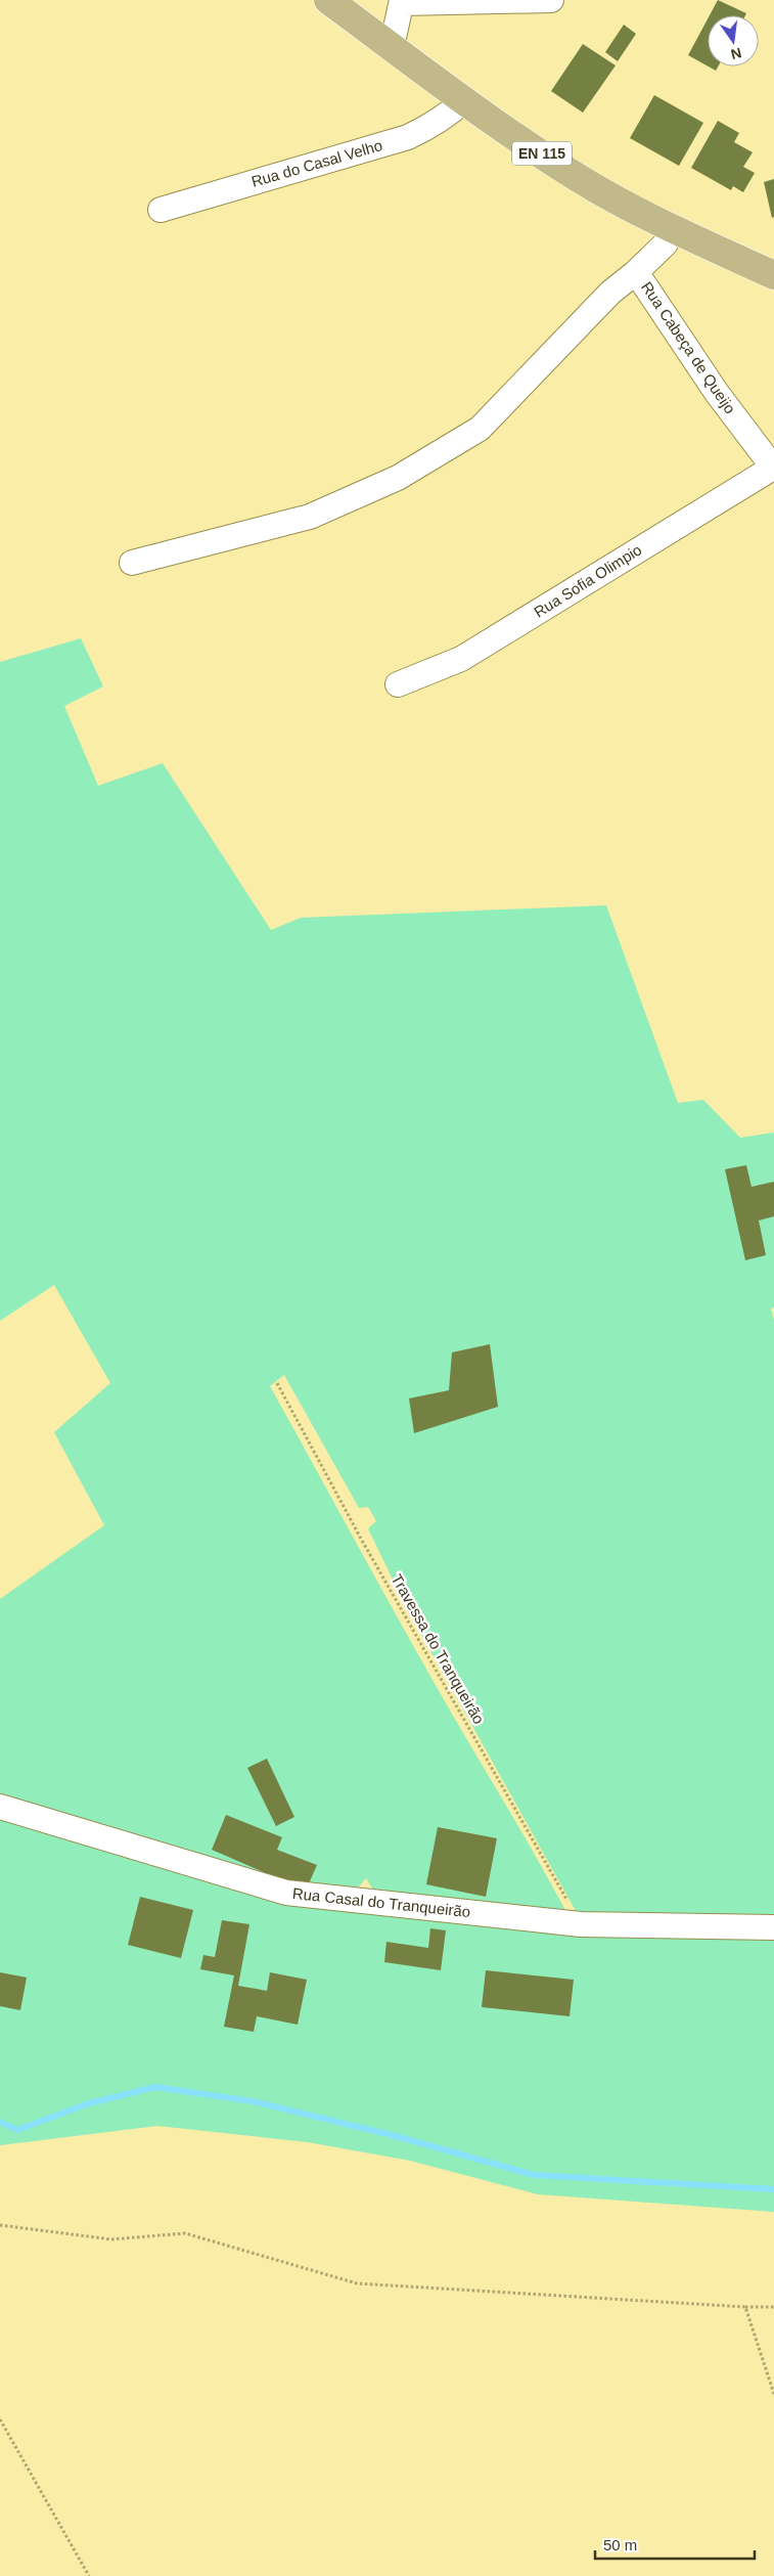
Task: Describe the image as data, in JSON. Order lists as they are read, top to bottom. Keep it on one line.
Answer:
{"streets":{"main road":["EN 115"],"street":["Rua do Casal Velho","Rua Cabeça de Queijo","Rua Sofia Olimpio","Rua Casal do Tranqueirão"],"path":["Travessa do Tranqueirão"]},"crossings":[["EN 115","Rua do Casal Velho"],["EN 115","Rua Cabeça de Queijo"],["Rua Cabeça de Queijo","Rua Sofia Olimpio"],["Travessa do Tranqueirão","Rua Casal do Tranqueirão"]],"scale_bar":"50 m","north":"bottom"}
